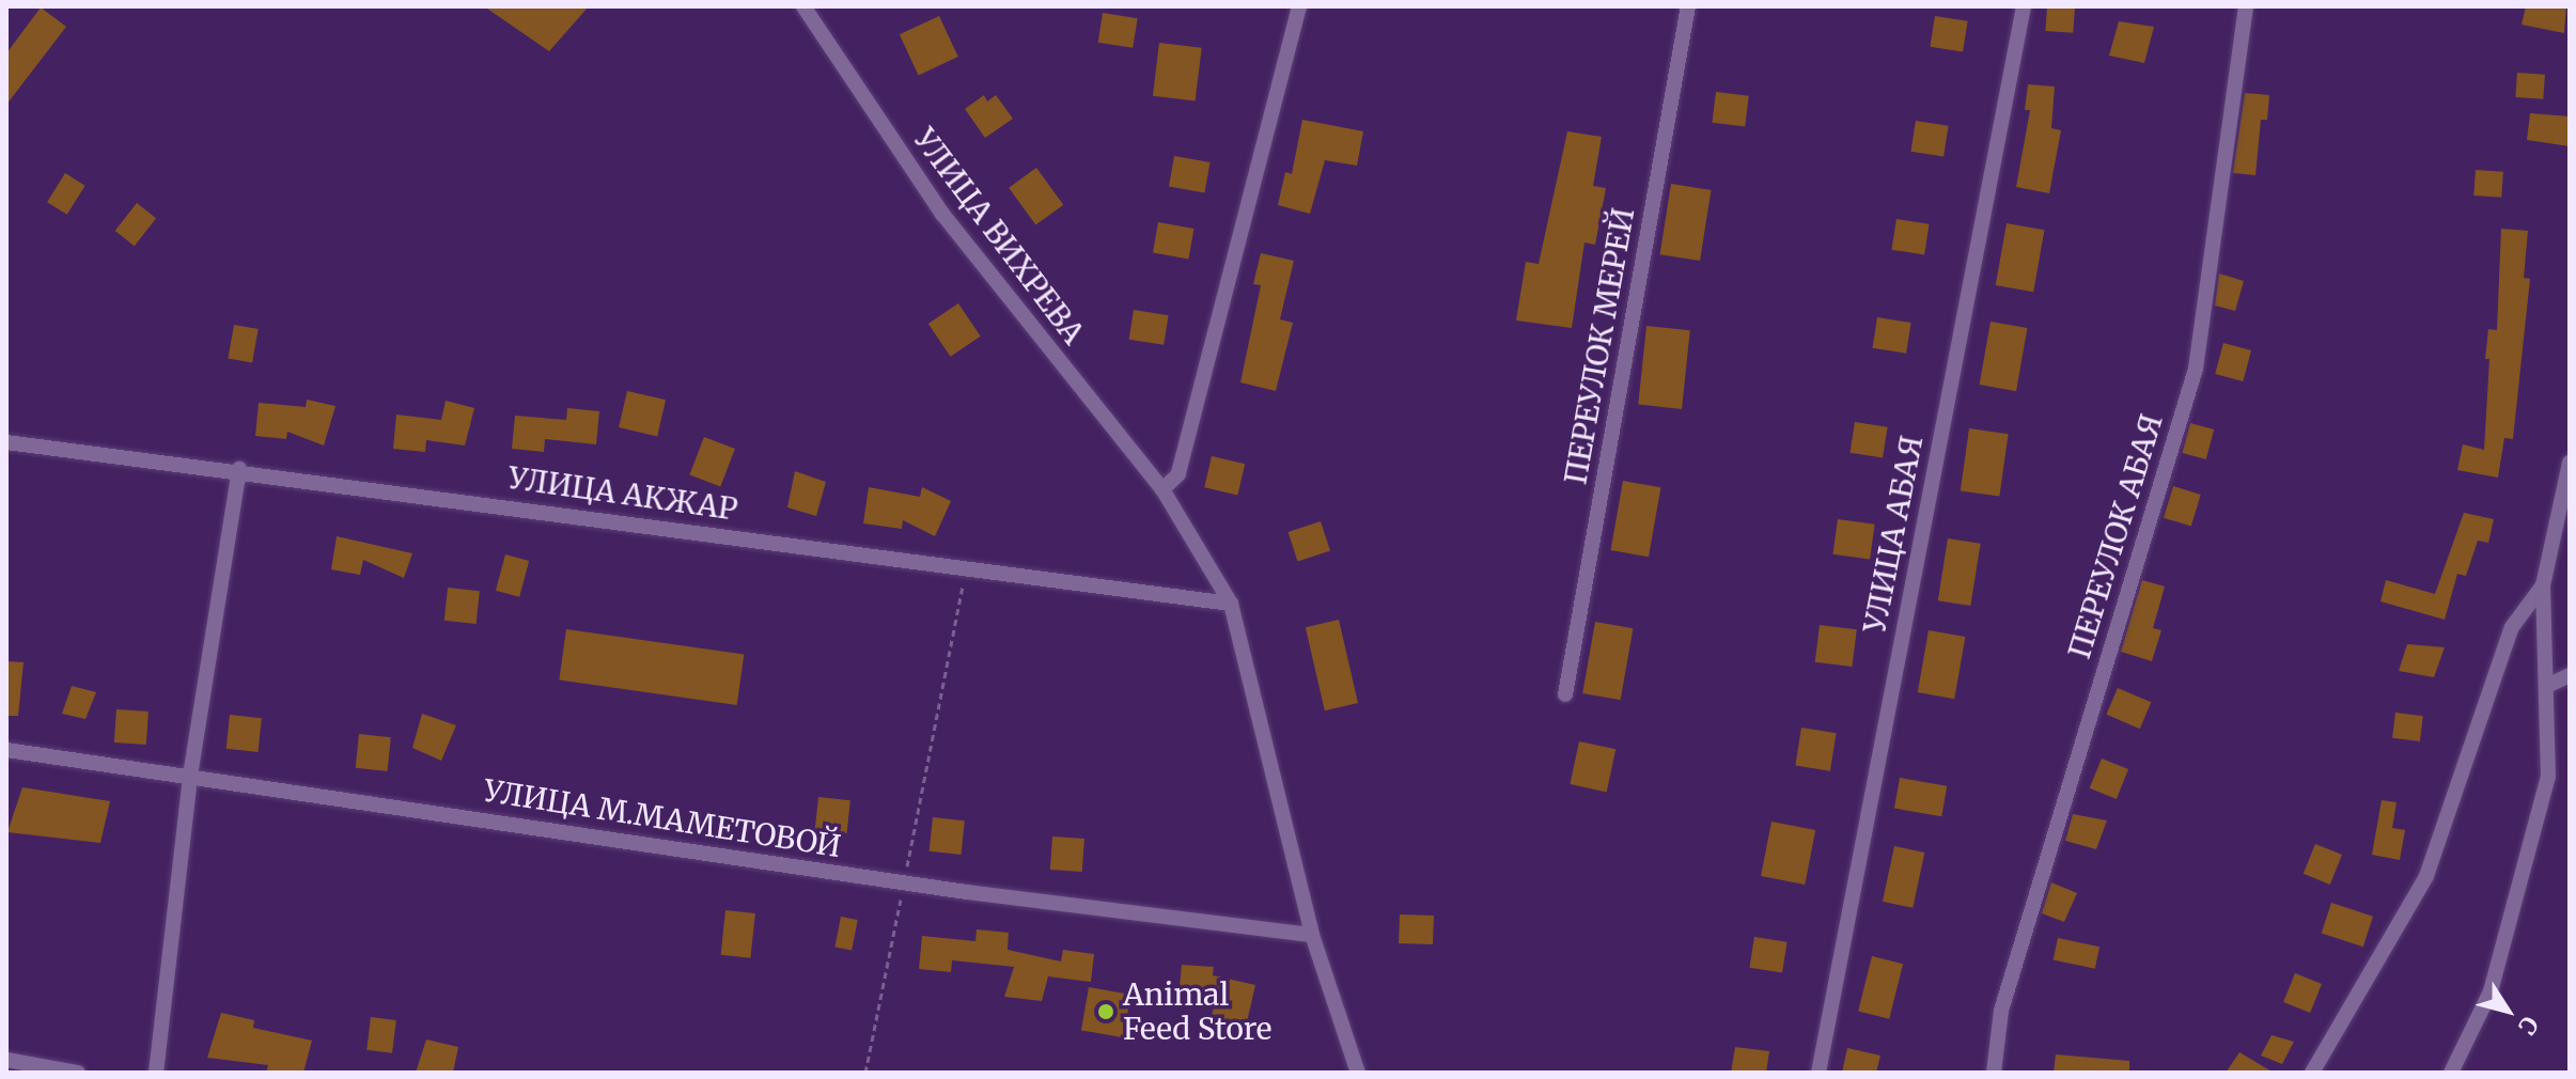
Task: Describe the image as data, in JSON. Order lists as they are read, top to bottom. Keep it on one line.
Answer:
{"streets":{"street":["УЛИЦА ВИХРЕВА","ПЕРЕУЛОК МЕРЕЙ","УЛИЦА АКЖАР","УЛИЦА АБАЯ","ПЕРЕУЛОК АБАЯ","УЛИЦА М.МАМЕТОВОЙ"]},"crossings":[["УЛИЦА ВИХРЕВА","УЛИЦА АКЖАР"],["УЛИЦА ВИХРЕВА","УЛИЦА М.МАМЕТОВОЙ"]],"places":["Animal Feed Store"],"north":"bottom right"}
